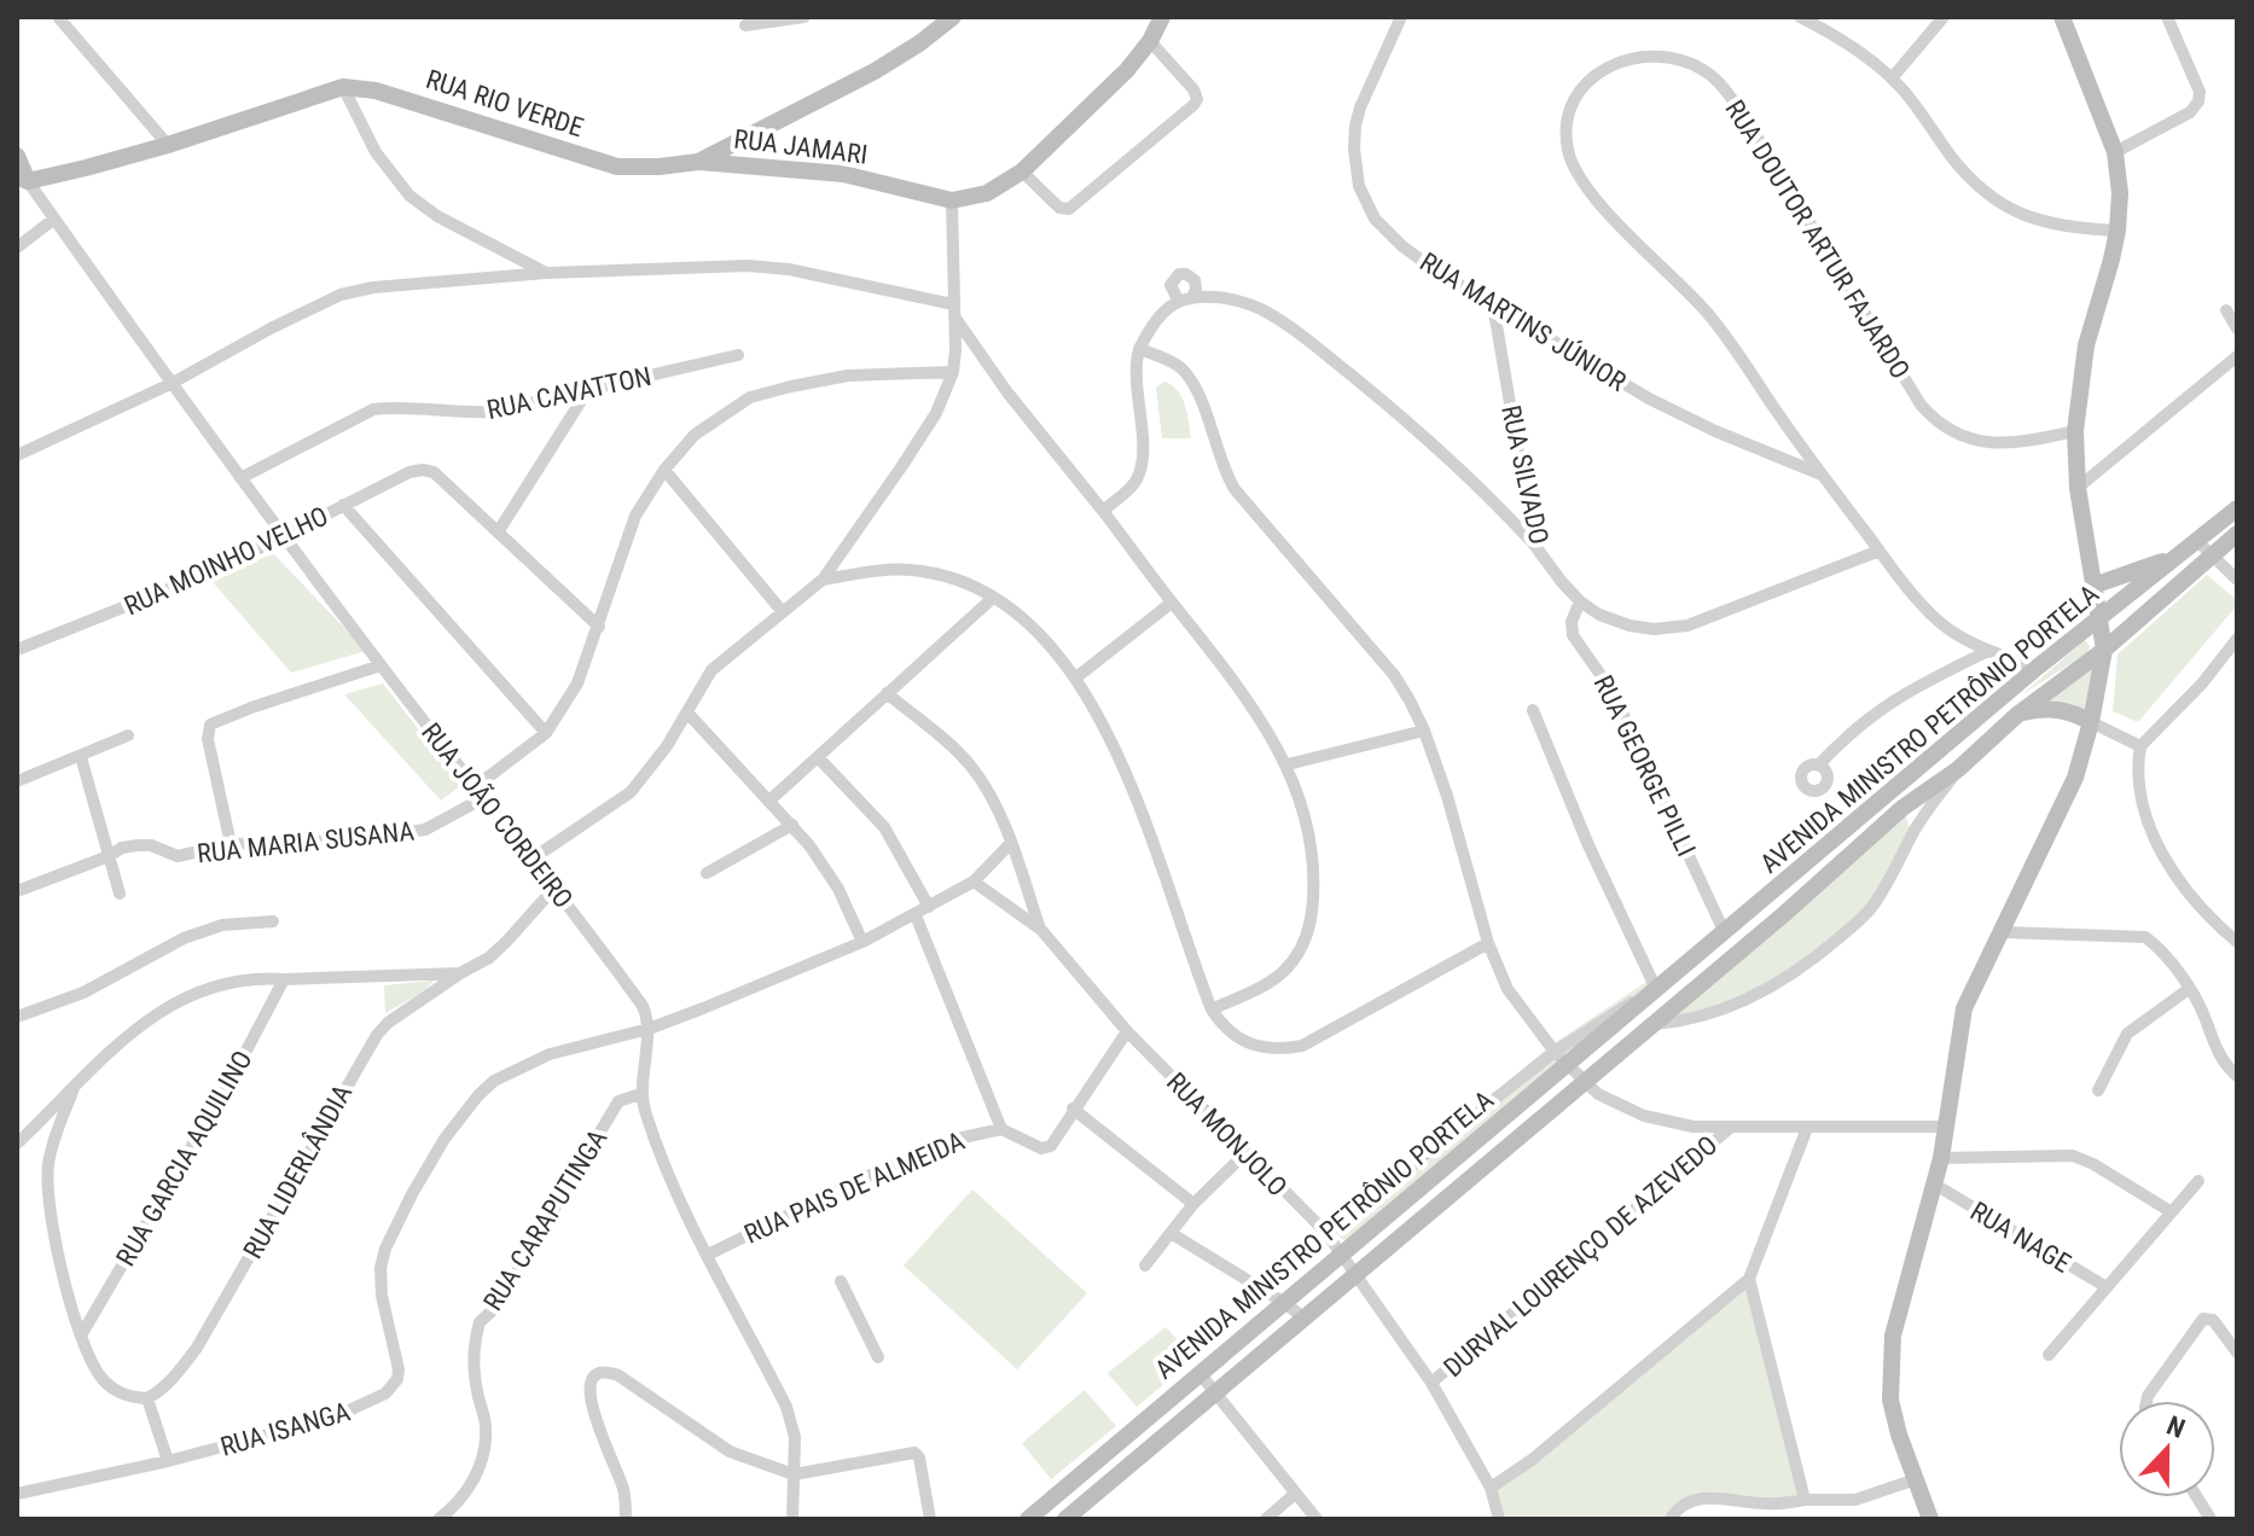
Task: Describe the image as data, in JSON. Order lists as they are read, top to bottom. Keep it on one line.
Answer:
{"streets":{"main road":["RUA RIO VERDE","RUA JAMARI","AVENIDA MINISTRO PETRÔNIO PORTELA"],"street":["RUA DOUTOR ARTUR FAJARDO","RUA MARTINS JÚNIOR","RUA CAVATTON","RUA SILVADO","RUA MOINHO VELHO","RUA GEORGE PILLI","RUA JOÃO CORDEIRO","RUA MARIA SUSANA","RUA MONJOLO","RUA GARCIA AQUILINO","RUA LIDERLÂNDIA","RUA PAIS DE ALMEIDA","RUA CARAPUTINGA","RUA NAGE","DURVAL LOURENÇO DE AZEVEDO","RUA ISANGA"]},"crossings":[["RUA RIO VERDE","RUA JAMARI"],["RUA RIO VERDE","RUA JOÃO CORDEIRO"],["RUA DOUTOR ARTUR FAJARDO","RUA MARTINS JÚNIOR"],["RUA DOUTOR ARTUR FAJARDO","RUA SILVADO"],["RUA DOUTOR ARTUR FAJARDO","AVENIDA MINISTRO PETRÔNIO PORTELA"],["RUA MARTINS JÚNIOR","RUA SILVADO"],["RUA CAVATTON","RUA JOÃO CORDEIRO"],["RUA SILVADO","RUA GEORGE PILLI"],["RUA MOINHO VELHO","RUA JOÃO CORDEIRO"],["AVENIDA MINISTRO PETRÔNIO PORTELA","RUA GEORGE PILLI"],["AVENIDA MINISTRO PETRÔNIO PORTELA","RUA MONJOLO"],["RUA JOÃO CORDEIRO","RUA MARIA SUSANA"],["RUA JOÃO CORDEIRO","RUA LIDERLÂNDIA"],["RUA JOÃO CORDEIRO","RUA ISANGA"],["RUA MONJOLO","DURVAL LOURENÇO DE AZEVEDO"],["RUA MONJOLO","RUA ISANGA"]],"north":"top"}
